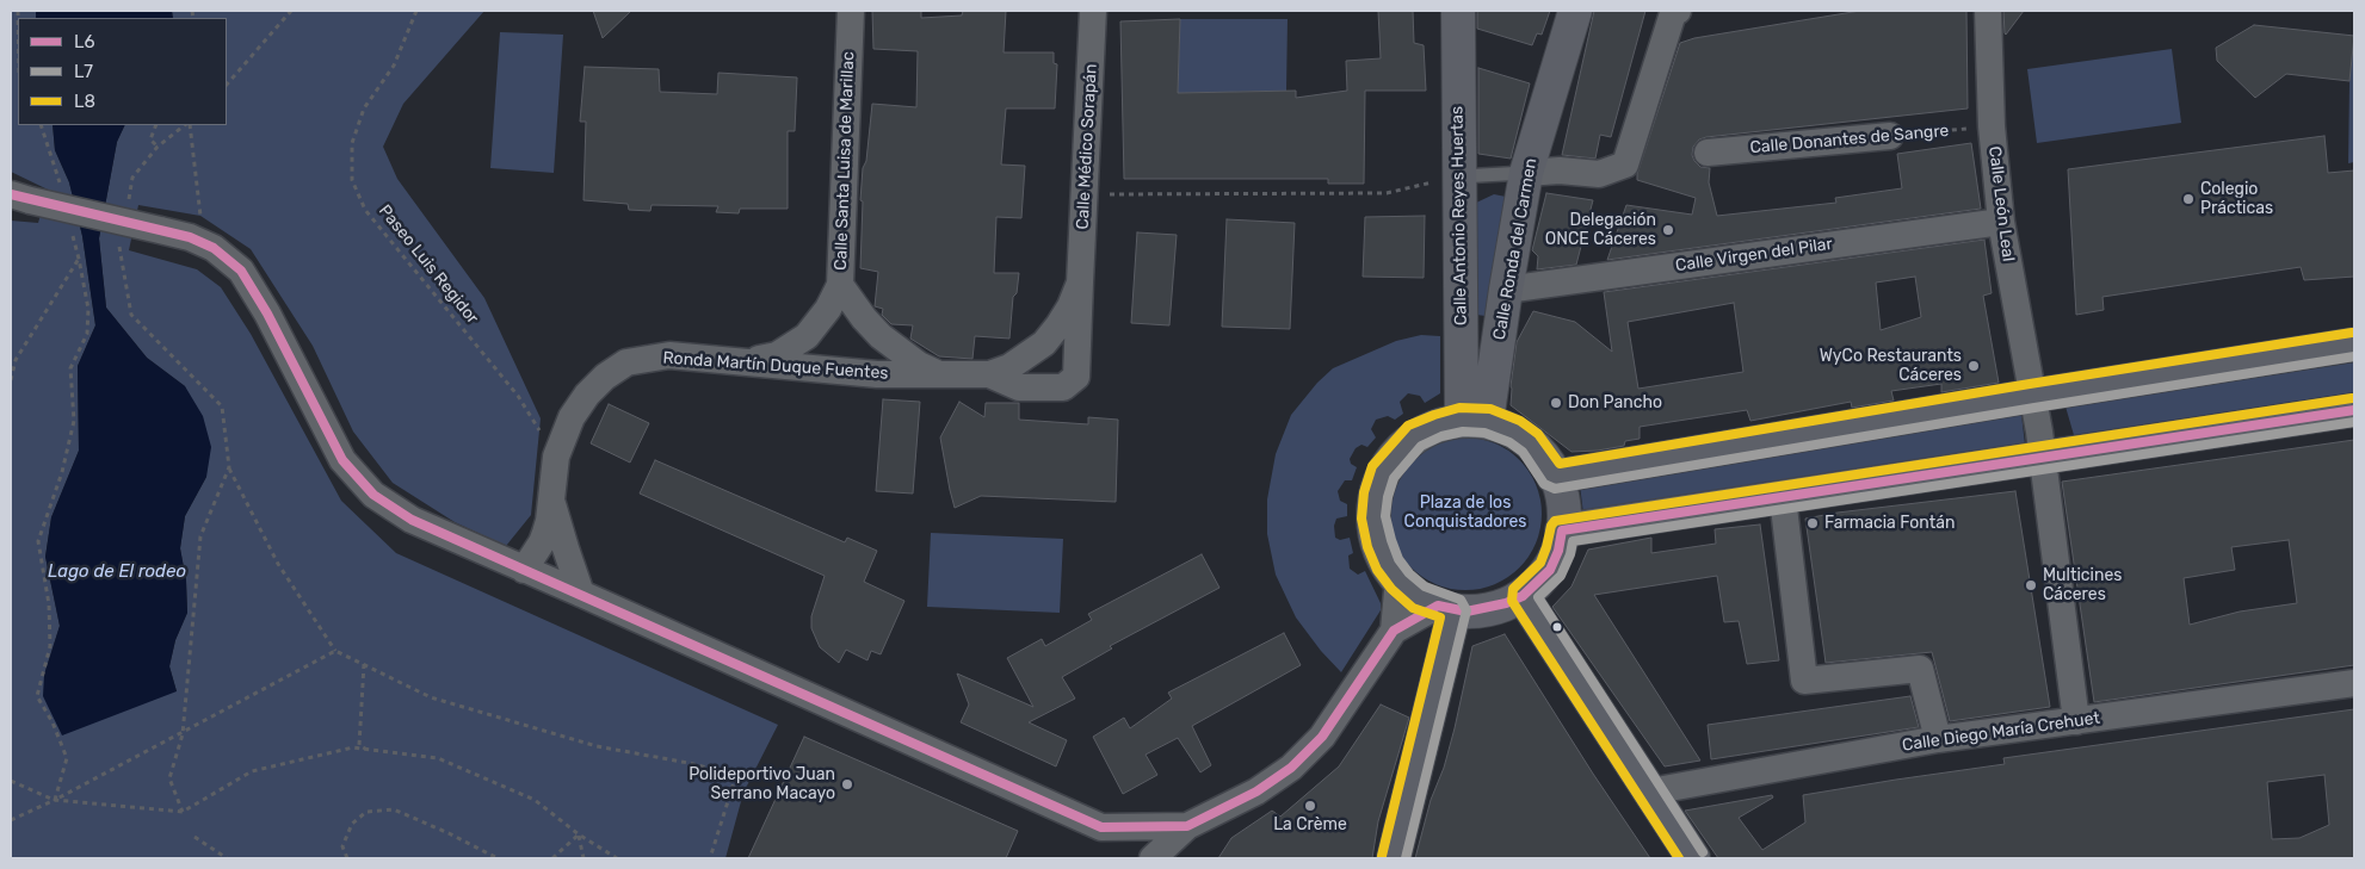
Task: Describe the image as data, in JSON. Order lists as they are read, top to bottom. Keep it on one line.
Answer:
{"streets":{"main road":["Calle Antonio Reyes Huertas","Calle Ronda del Carmen"],"street":["Calle Donantes de Sangre","Calle Médico Sorapán","Calle Santa Luisa de Marillac","Calle León Leal","Calle Virgen del Pilar","Ronda Martín Duque Fuentes","Calle Diego María Crehuet"],"path":["Paseo Luis Regidor"]},"crossings":[["Calle Donantes de Sangre","Calle León Leal"],["Calle Médico Sorapán","Ronda Martín Duque Fuentes"],["Calle Santa Luisa de Marillac","Ronda Martín Duque Fuentes"],["Calle León Leal","Calle Virgen del Pilar"],["Calle León Leal","Calle Diego María Crehuet"],["Calle Antonio Reyes Huertas","Calle Ronda del Carmen"],["Calle Ronda del Carmen","Calle Virgen del Pilar"],["Paseo Luis Regidor","Ronda Martín Duque Fuentes"]],"water":["Lago de El rodeo"],"parks":["Plaza de los Conquistadores"],"places":["Colegio Prácticas","Delegación ONCE Cáceres","WyCo Restaurants Cáceres","Don Pancho","Farmacia Fontán","Multicines Cáceres","Polideportivo Juan Serrano Macayo","La Crème"],"lines":["transit line L6","transit line L8","transit line L7"],"legend":["L6","L7","L8"]}
